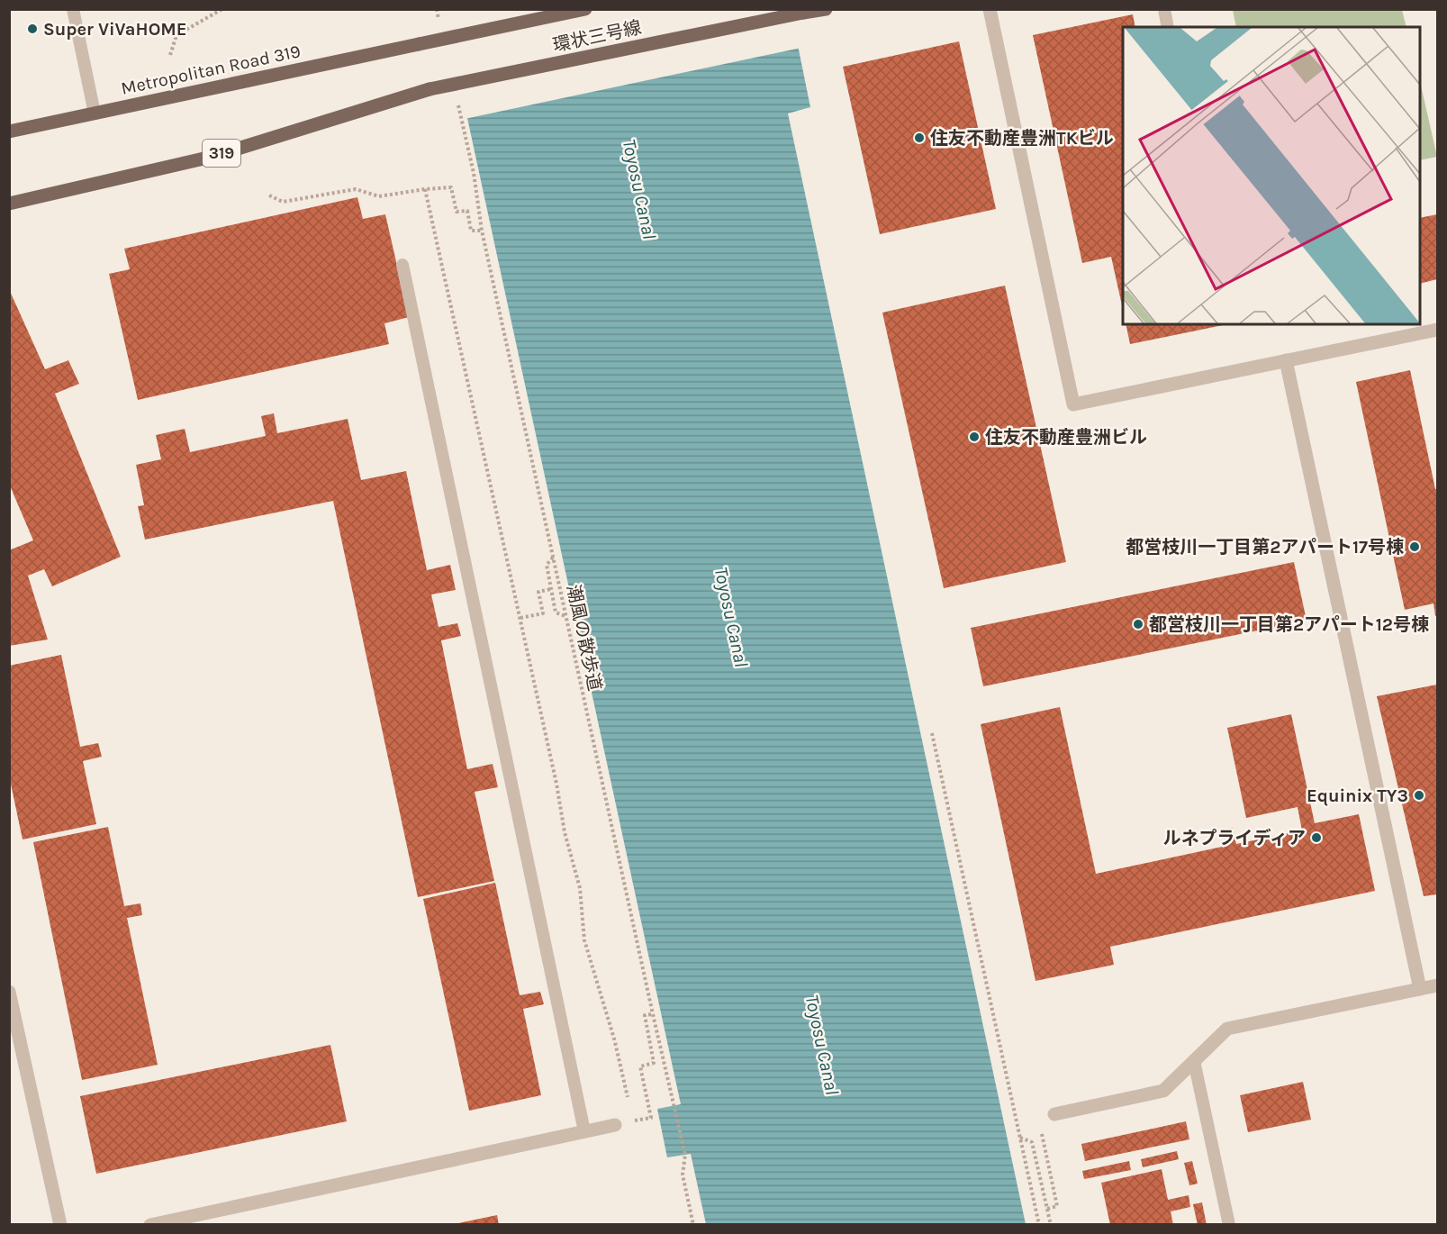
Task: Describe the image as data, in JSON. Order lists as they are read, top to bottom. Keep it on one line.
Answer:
{"streets":{"main road":["環状三号線","Metropolitan Road 319","319"],"path":["潮風の散歩道"]},"crossings":[["環状三号線","Metropolitan Road 319"]],"water":["Toyosu Canal"],"places":["Super ViVaHOME","住友不動産豊洲TKビル","住友不動産豊洲ビル","都営枝川一丁目第2アパート17号棟","都営枝川一丁目第2アパート12号棟","Equinix TY3","ルネプライディア"]}
